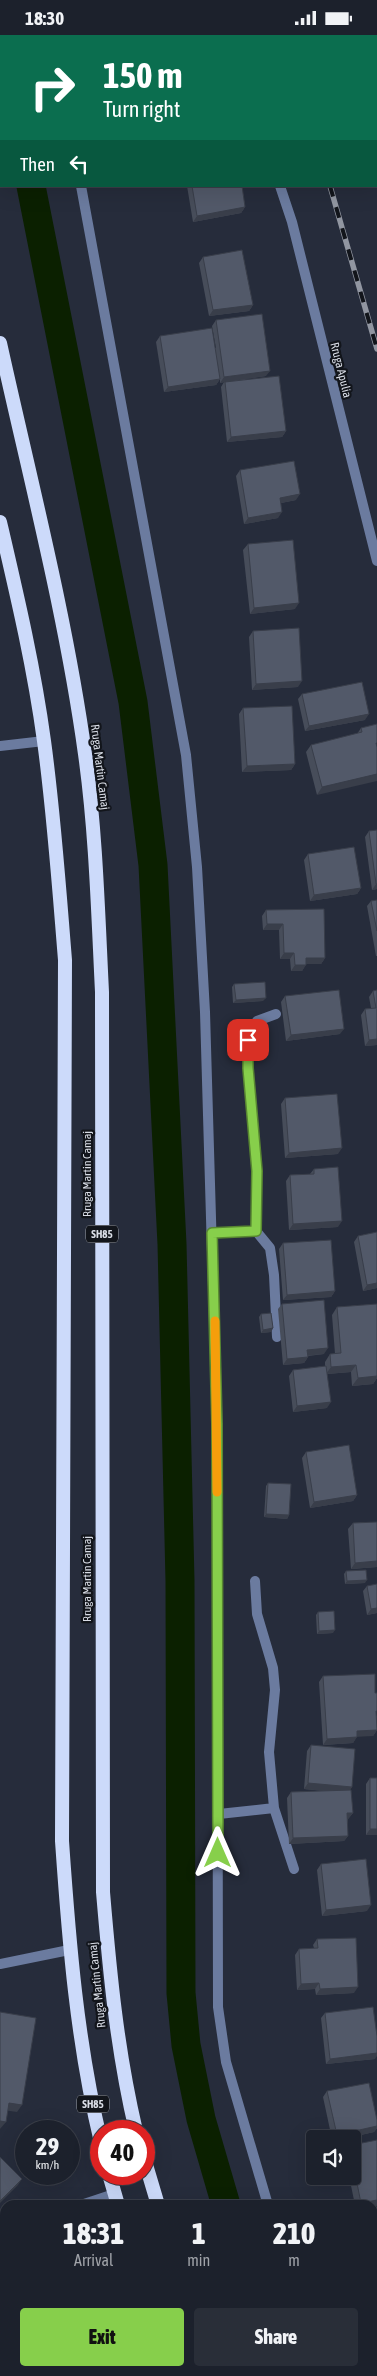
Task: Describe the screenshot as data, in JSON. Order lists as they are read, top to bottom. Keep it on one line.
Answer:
{"streets":{"highway":["Rruga Martin Camaj","SH85"],"street":["Rruga Apulia"]},"page":{"status":"18:30","turn":["150 m","Turn right"],"then":"Then","speed":"29 km/h","limit":"40","eta":["18:31","Arrival","1","min","210","m"],"buttons":["Exit","Share"]}}
